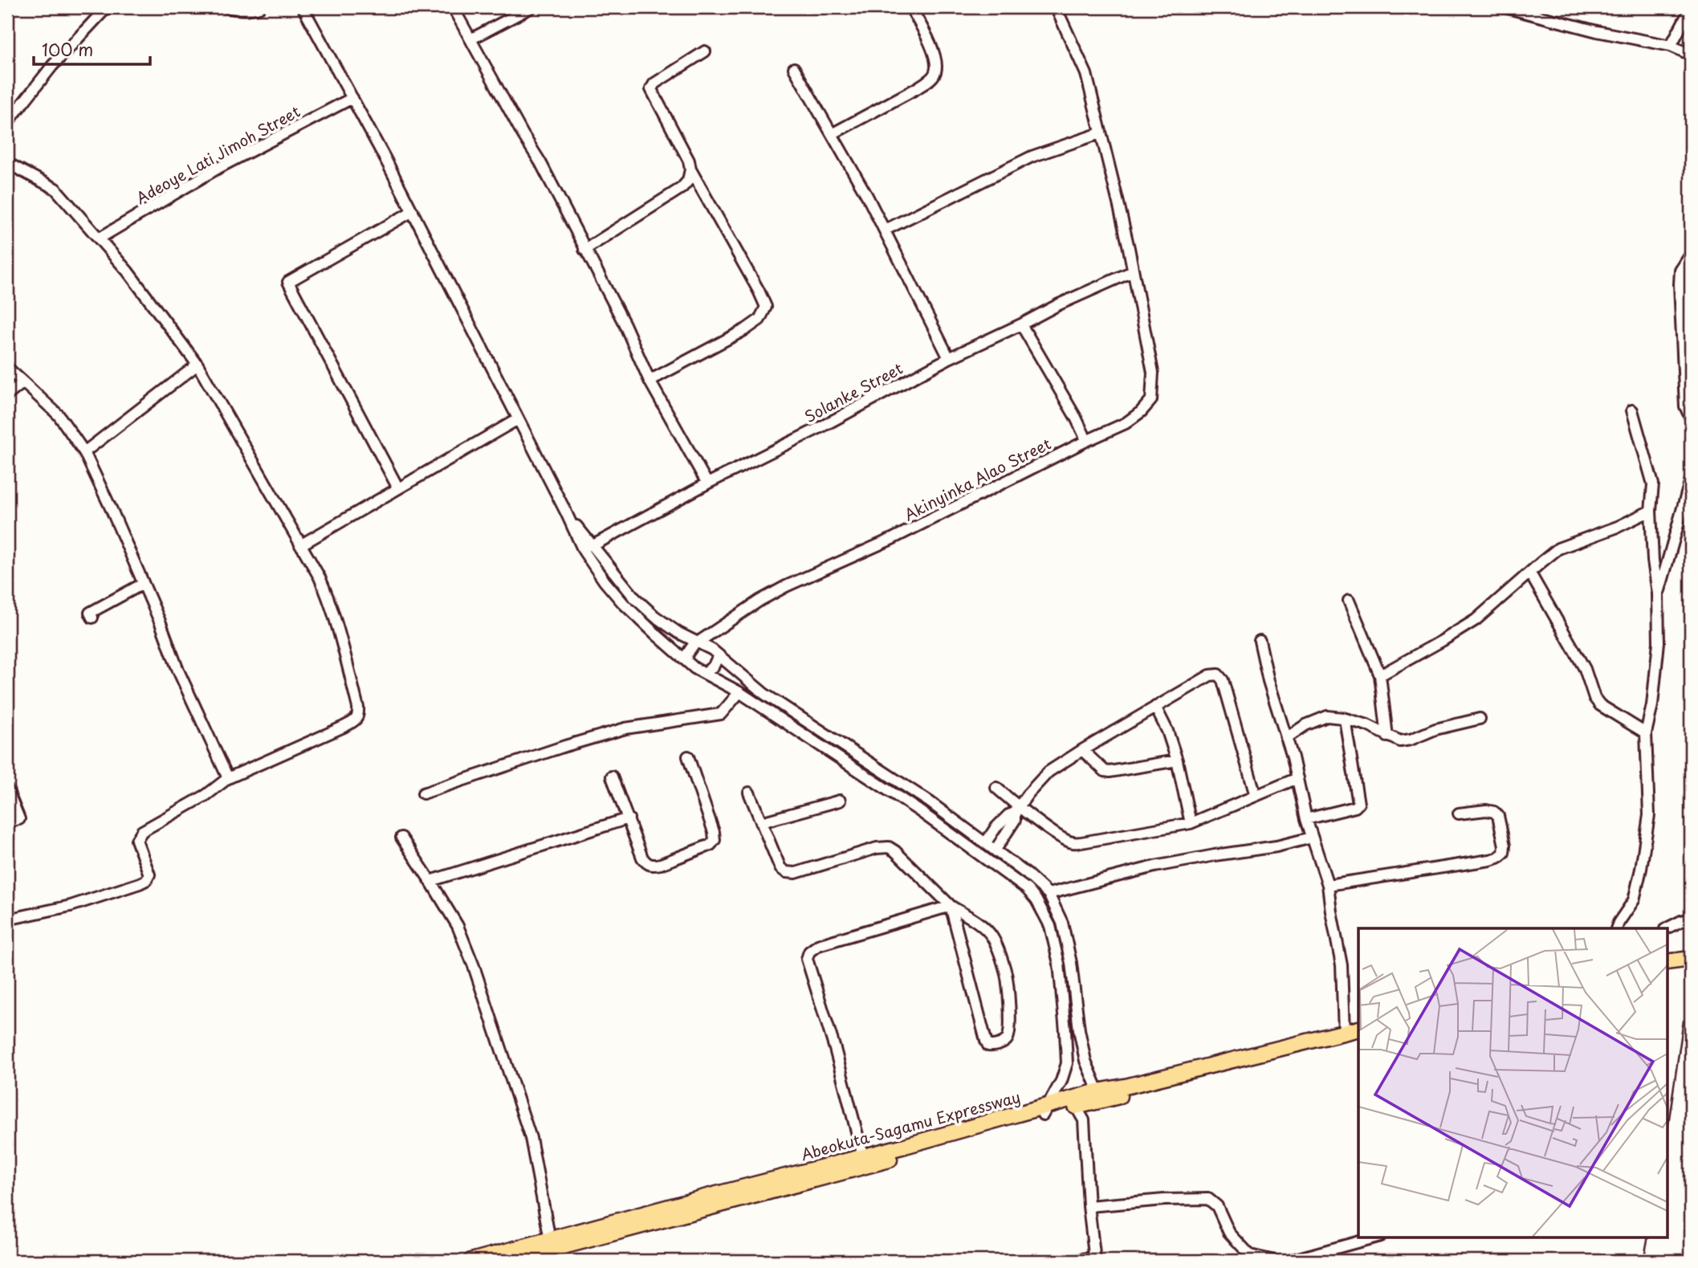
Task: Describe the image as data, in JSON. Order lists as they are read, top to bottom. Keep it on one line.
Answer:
{"streets":{"highway":["Abeokuta-Sagamu Expressway"],"street":["Adeoye Lati Jimoh Street","Solanke Street","Akinyinka Alao Street"]},"crossings":[["Solanke Street","Akinyinka Alao Street"]],"scale_bar":"100 m"}
